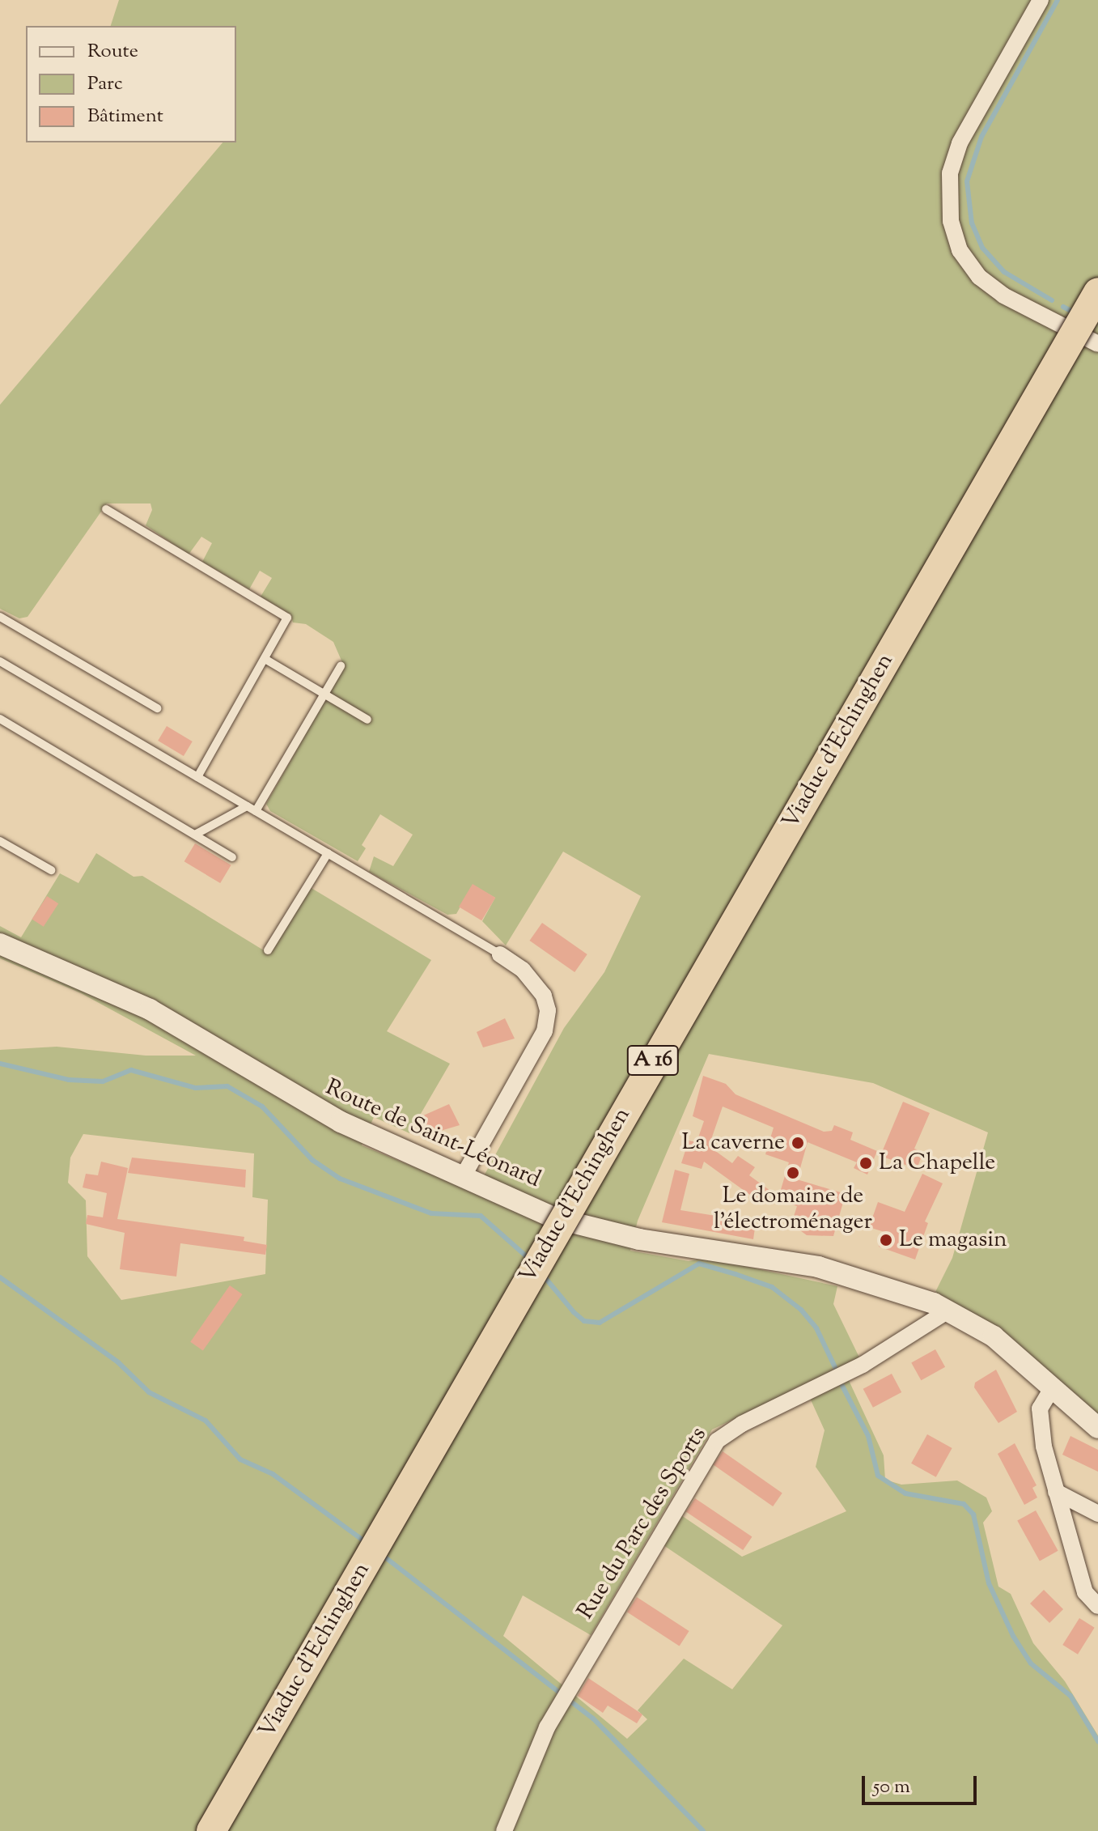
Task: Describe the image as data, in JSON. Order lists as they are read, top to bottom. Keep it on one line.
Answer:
{"streets":{"highway":["Viaduc d'Echinghen","A 16"],"street":["Route de Saint-Léonard","Rue du Parc des Sports"]},"crossings":[["Route de Saint-Léonard","Rue du Parc des Sports"]],"places":["La caverne","La Chapelle","Le domaine de l'électroménager","Le magasin"],"legend":["Route","Parc","Bâtiment"],"scale_bar":"50 m"}
